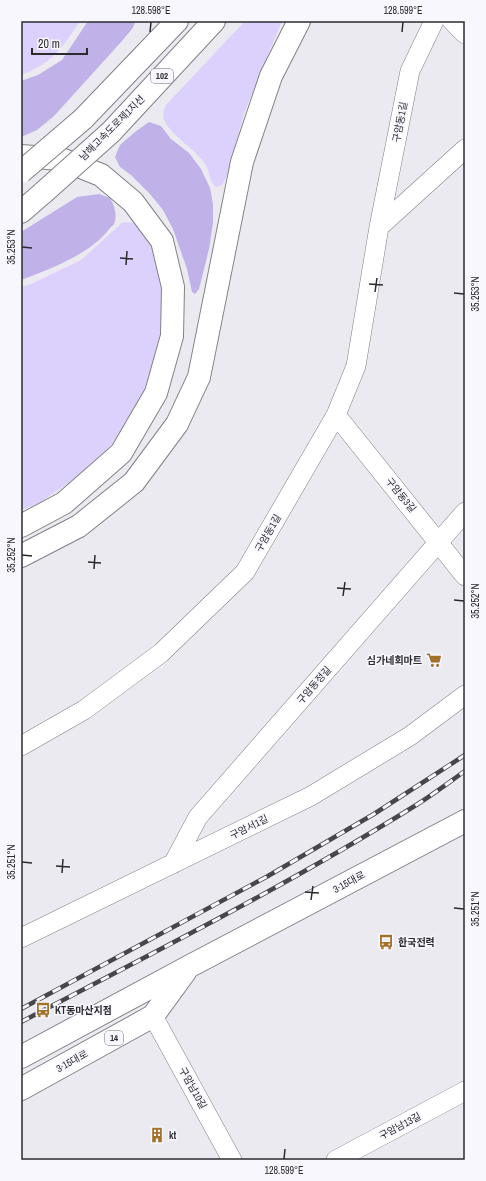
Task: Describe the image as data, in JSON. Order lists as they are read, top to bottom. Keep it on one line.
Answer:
{"streets":{"main road":["102","남해고속도로제1지선","3·15대로","14"],"street":["구암동1길","구암동3길","구암동정길","구암서1길","구암남10길","구암남13길"]},"crossings":[["구암동1길","구암동3길"],["구암동3길","구암동정길"],["구암동정길","구암서1길"],["3·15대로","구암남10길"]],"places":{"supermarket":["심가네회마트"],"bus stop":["한국전력","KT동마산지점"],"building":["kt"]},"scale_bar":"20 m","coordinates":["128.598°E","128.599°E","35.253°N","35.252°N","35.251°N"]}
